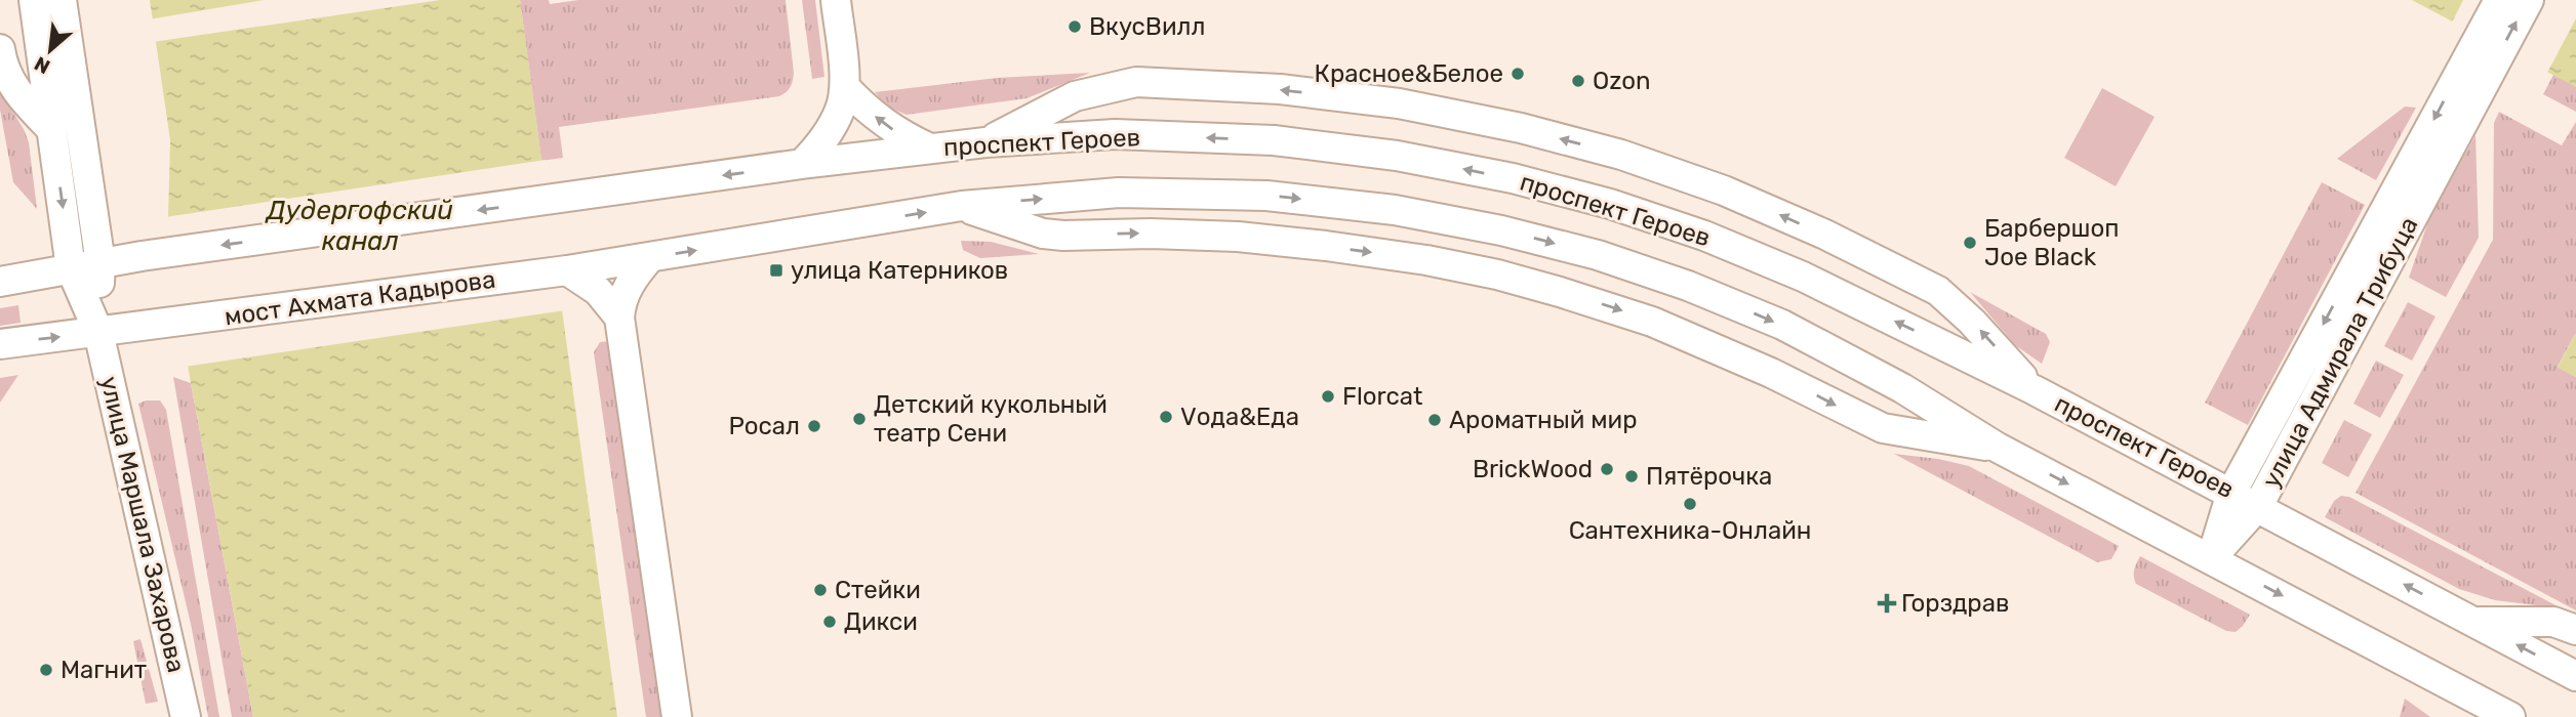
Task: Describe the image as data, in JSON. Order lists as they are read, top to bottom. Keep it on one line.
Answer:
{"streets":{"street":["проспект Героев","мост Ахмата Кадырова","улица Адмирала Трибуца","улица Маршала Захарова"]},"crossings":[["проспект Героев","мост Ахмата Кадырова"],["проспект Героев","улица Адмирала Трибуца"],["проспект Героев","улица Маршала Захарова"],["мост Ахмата Кадырова","улица Маршала Захарова"]],"water":["Дудергофский канал"],"places":{"other":["ВкусВилл","Красное&Белое","Ozon","Барбершоп Joe Black","Florcat","Vода&Еда","Детский кукольный театр Сени","Ароматный мир","Росал","BrickWood","Пятёрочка","Сантехника-Онлайн","Стейки","Дикси","Магнит"],"transit":["улица Катерников"],"health":["Горздрав"]},"north":"bottom left"}
